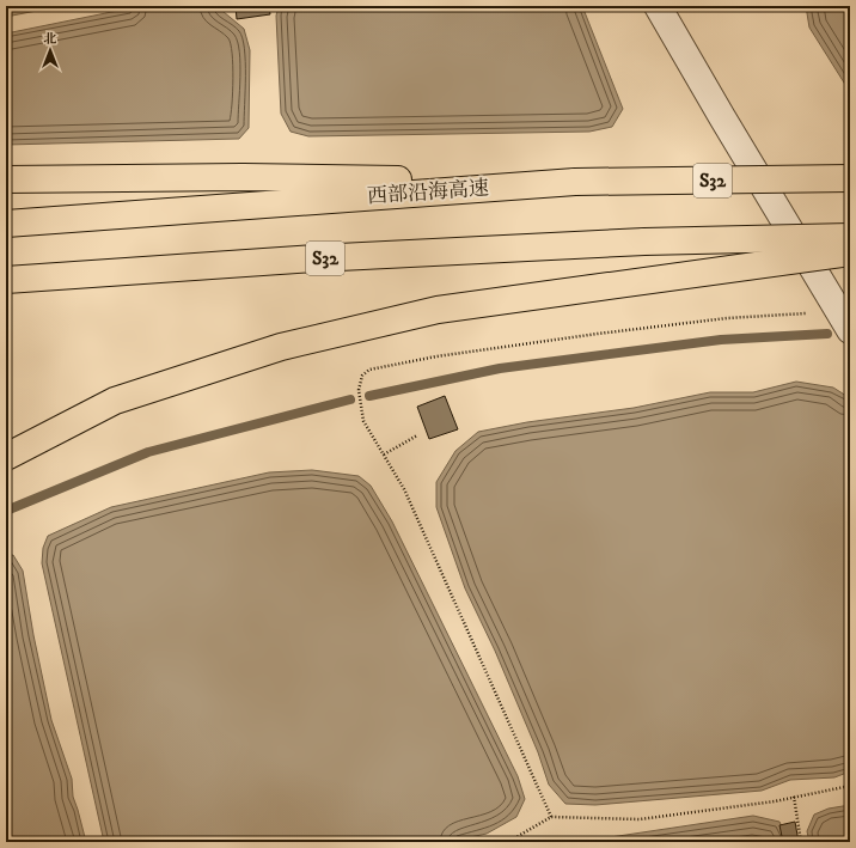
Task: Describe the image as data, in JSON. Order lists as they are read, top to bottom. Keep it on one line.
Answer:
{"streets":{"highway":["S32","西部沿海高速"]},"north":"top"}
